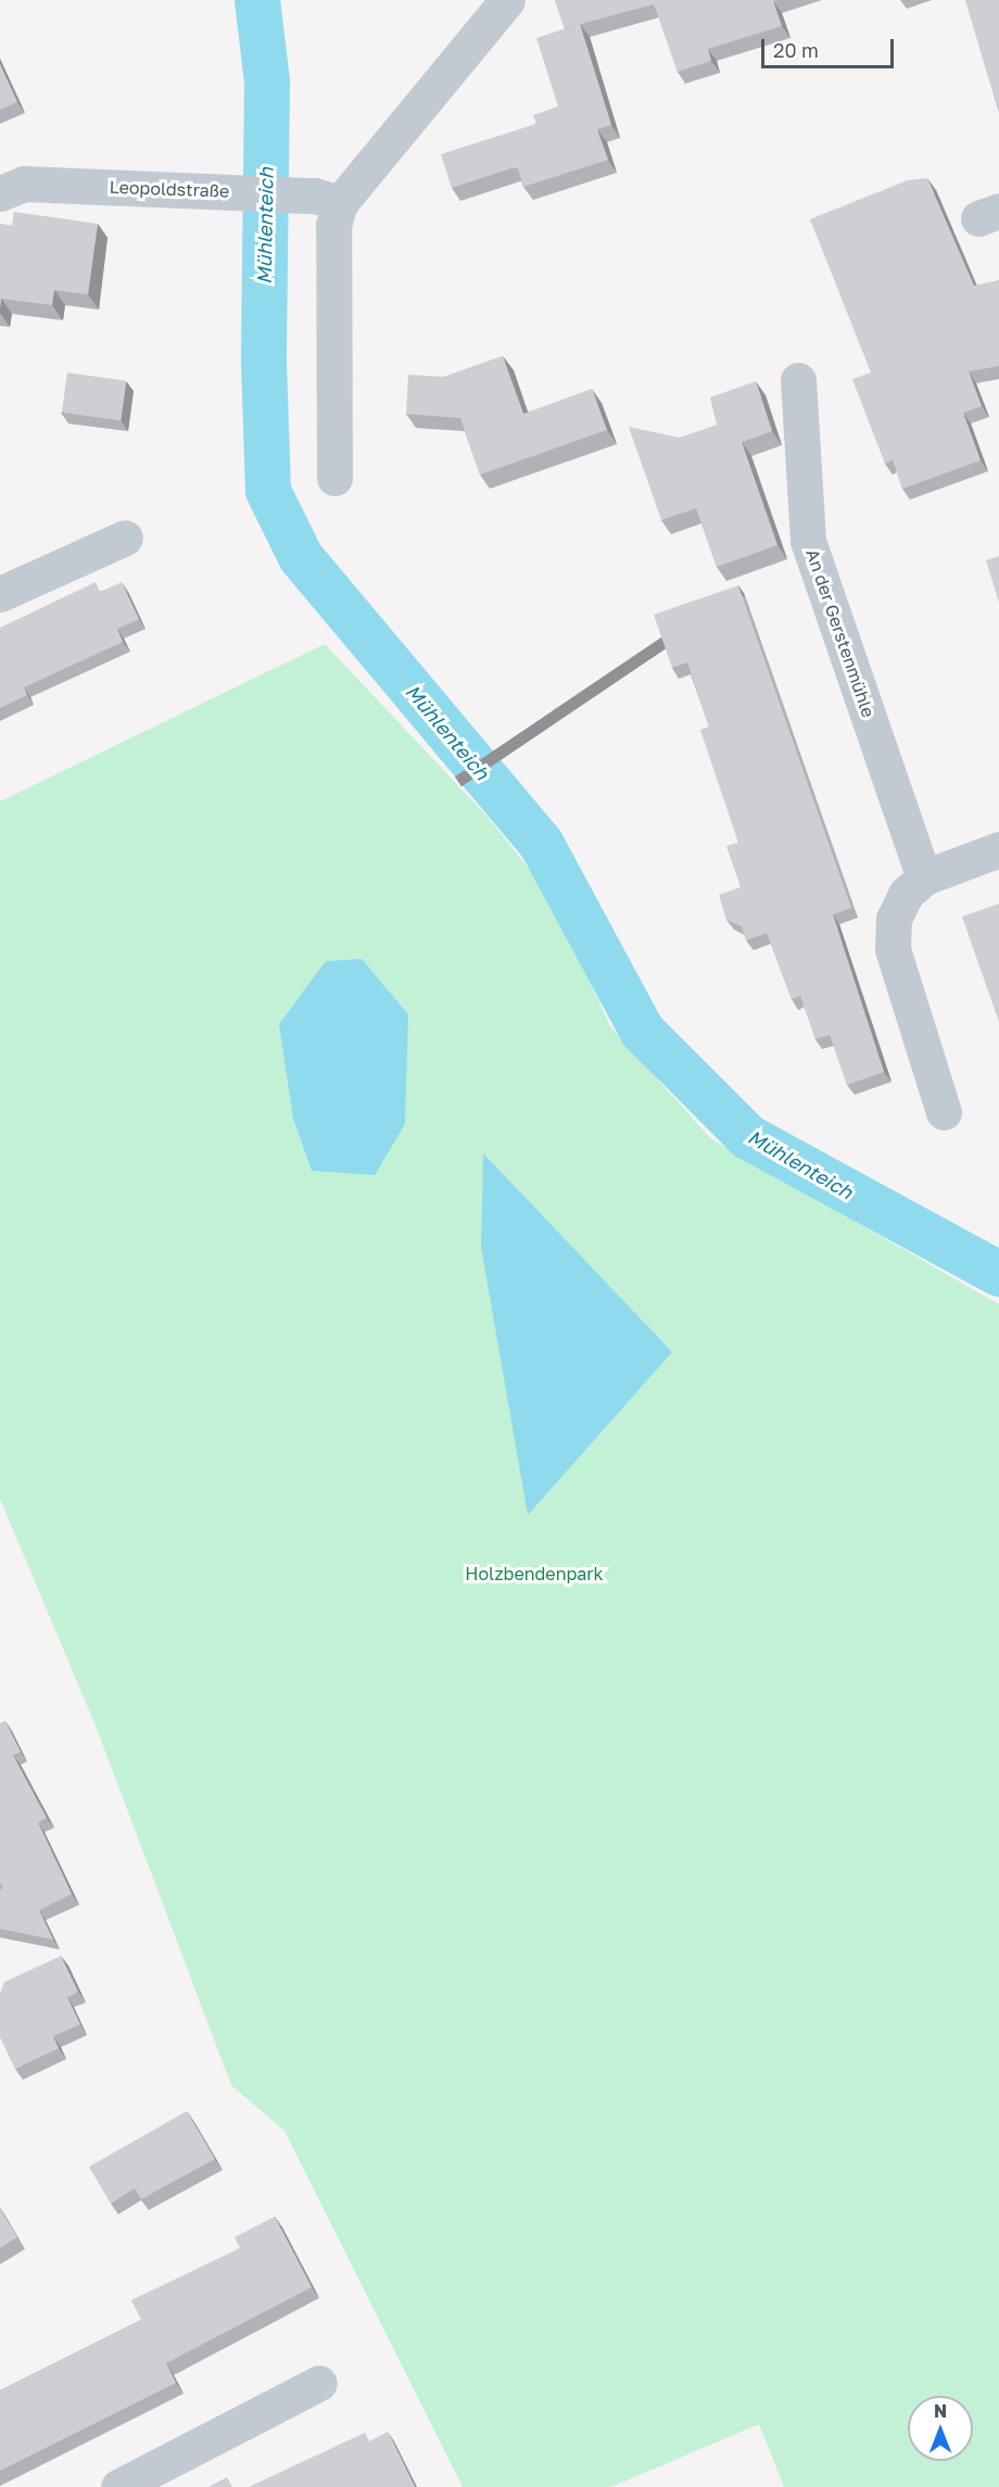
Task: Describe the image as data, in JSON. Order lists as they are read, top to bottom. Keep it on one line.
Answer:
{"streets":{"street":["Leopoldstraße","An der Gerstenmühle"]},"water":["Mühlenteich"],"parks":["Holzbendenpark"],"scale_bar":"20 m","north":"top"}
